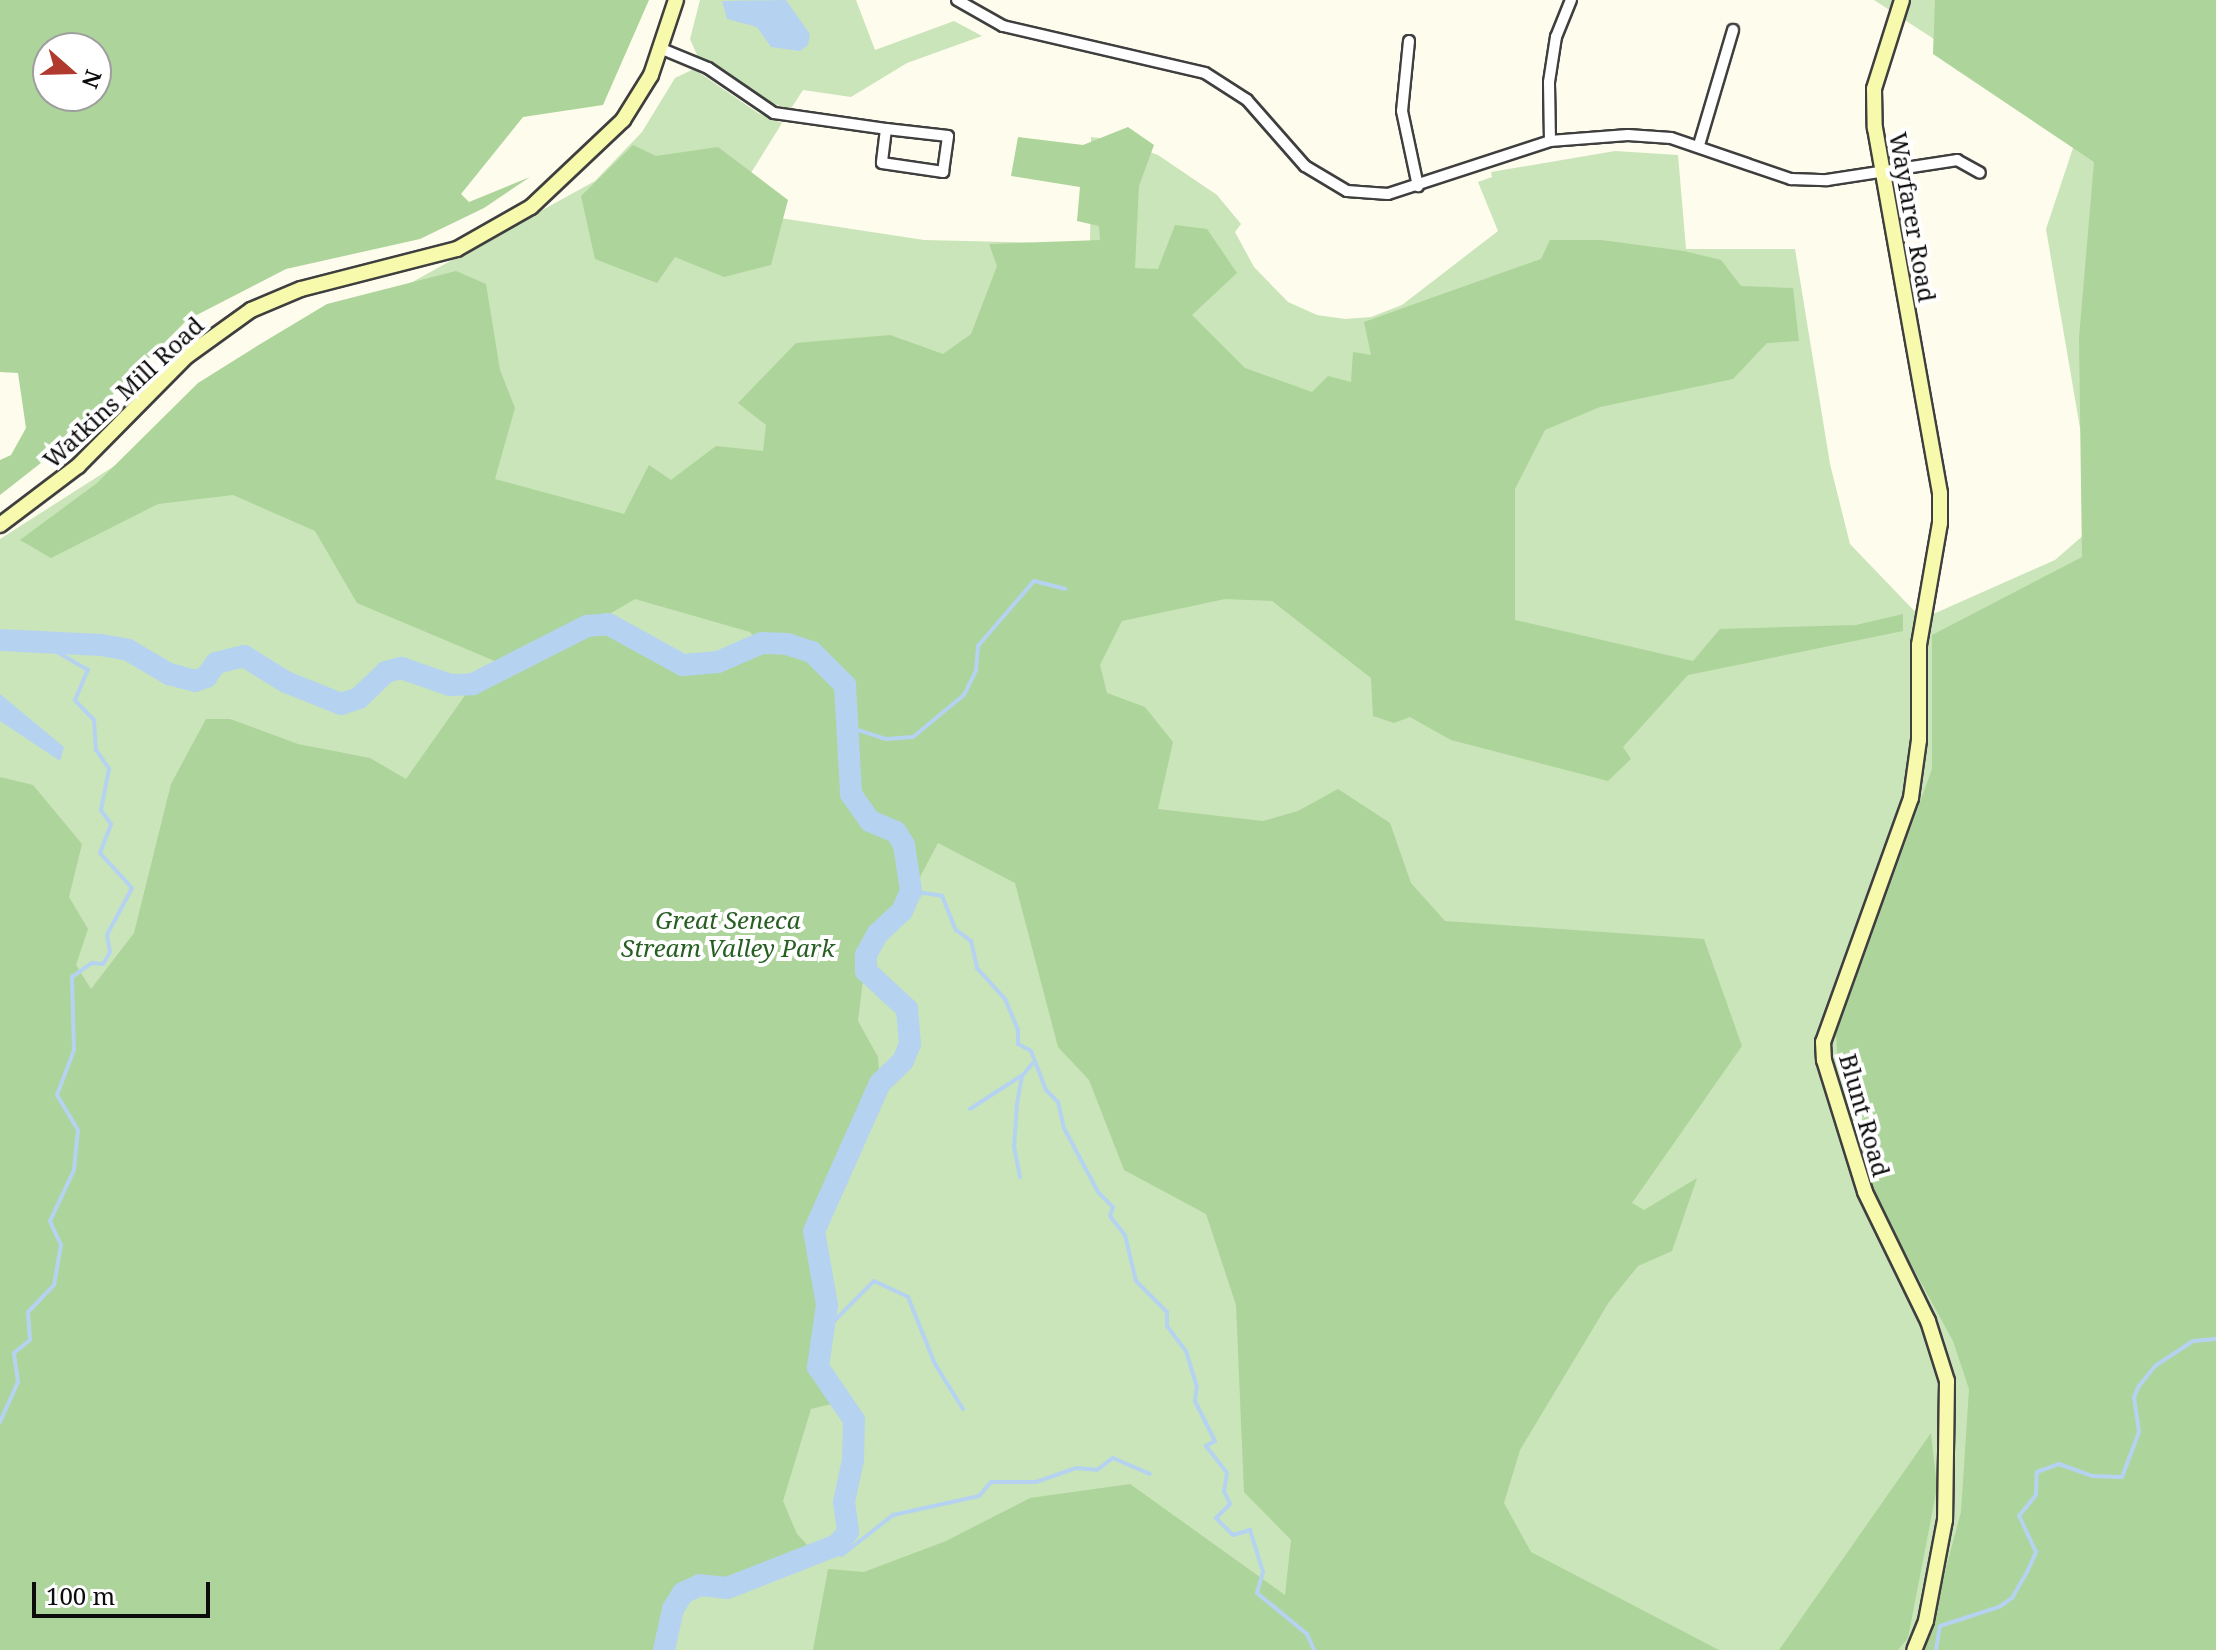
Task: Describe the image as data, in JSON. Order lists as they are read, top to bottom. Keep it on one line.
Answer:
{"streets":{"street":["Wayfarer Road","Watkins Mill Road","Blunt Road"]},"crossings":[["Wayfarer Road","Blunt Road"]],"parks":["Great Seneca Stream Valley Park"],"scale_bar":"100 m","north":"right"}
